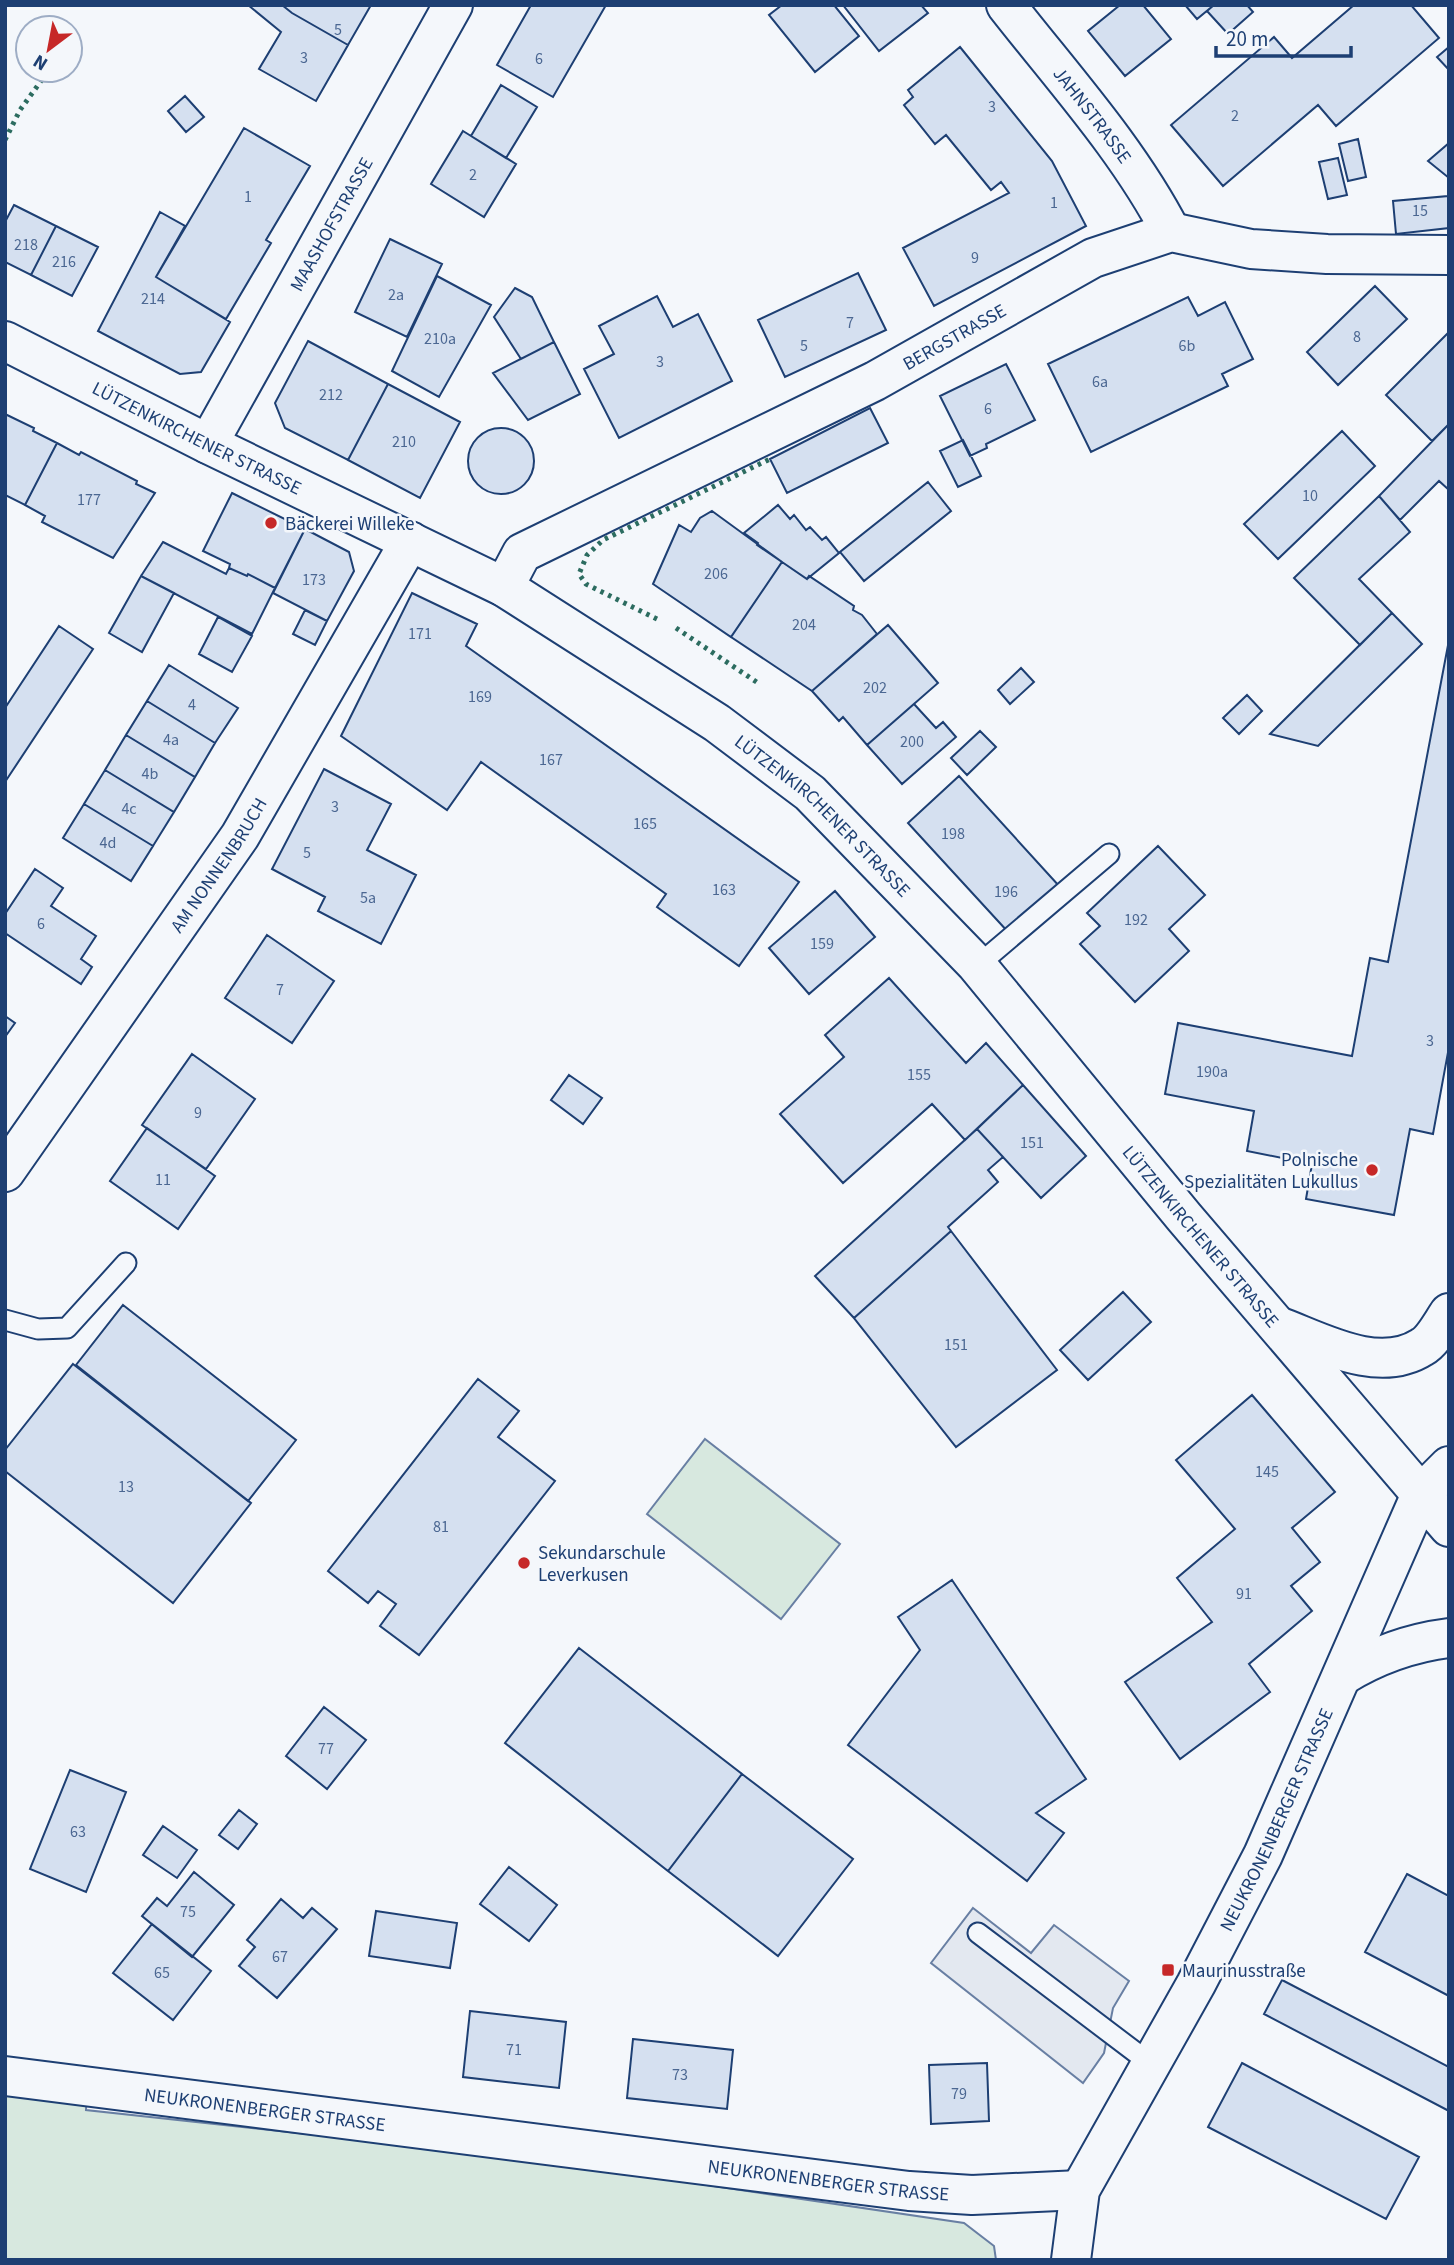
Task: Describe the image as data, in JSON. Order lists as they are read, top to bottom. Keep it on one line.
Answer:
{"streets":{"street":["JAHNSTRASSE","MAASHOFSTRASSE","BERGSTRASSE","LÜTZENKIRCHENER STRASSE","AM NONNENBRUCH","NEUKRONENBERGER STRASSE"]},"crossings":[["JAHNSTRASSE","BERGSTRASSE"],["MAASHOFSTRASSE","LÜTZENKIRCHENER STRASSE"],["BERGSTRASSE","LÜTZENKIRCHENER STRASSE"],["LÜTZENKIRCHENER STRASSE","AM NONNENBRUCH"],["LÜTZENKIRCHENER STRASSE","NEUKRONENBERGER STRASSE"]],"places":{"other":["Bäckerei Willeke","Polnische Spezialitäten Lukullus","Sekundarschule Leverkusen"],"transit":["Maurinusstraße"]},"house_numbers":["5","3","6","3","2","2","1","1","15","218","9","216","2a","214","7","8","210a","5","6b","3","6a","212","6","210","10","177","206","173","204","171","202","169","4","4a","200","167","4b","3","4c","165","198","4d","5","163","196","5a","192","6","159","7","3","190a","155","9","151","11","151","145","13","81","91","77","63","75","67","65","71","73","79"],"scale_bar":"20 m","north":"bottom left"}
